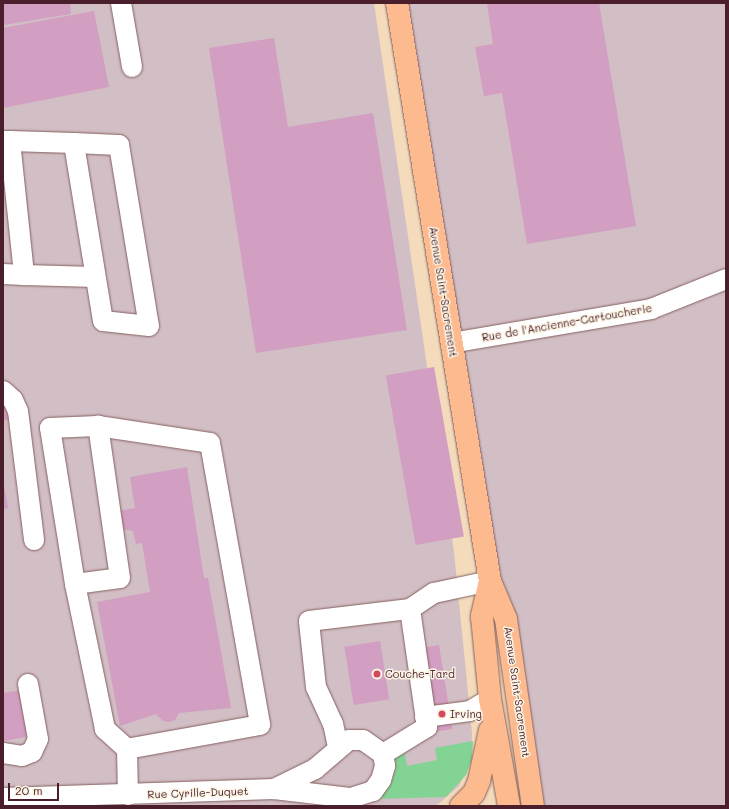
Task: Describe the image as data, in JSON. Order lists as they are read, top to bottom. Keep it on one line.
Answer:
{"streets":{"main road":["Avenue Saint-Sacrement"],"street":["Rue de l'Ancienne-Cartoucherie","Rue Cyrille-Duquet"]},"crossings":[["Avenue Saint-Sacrement","Rue de l'Ancienne-Cartoucherie"]],"places":["Couche-Tard","Irving"],"scale_bar":"20 m"}
